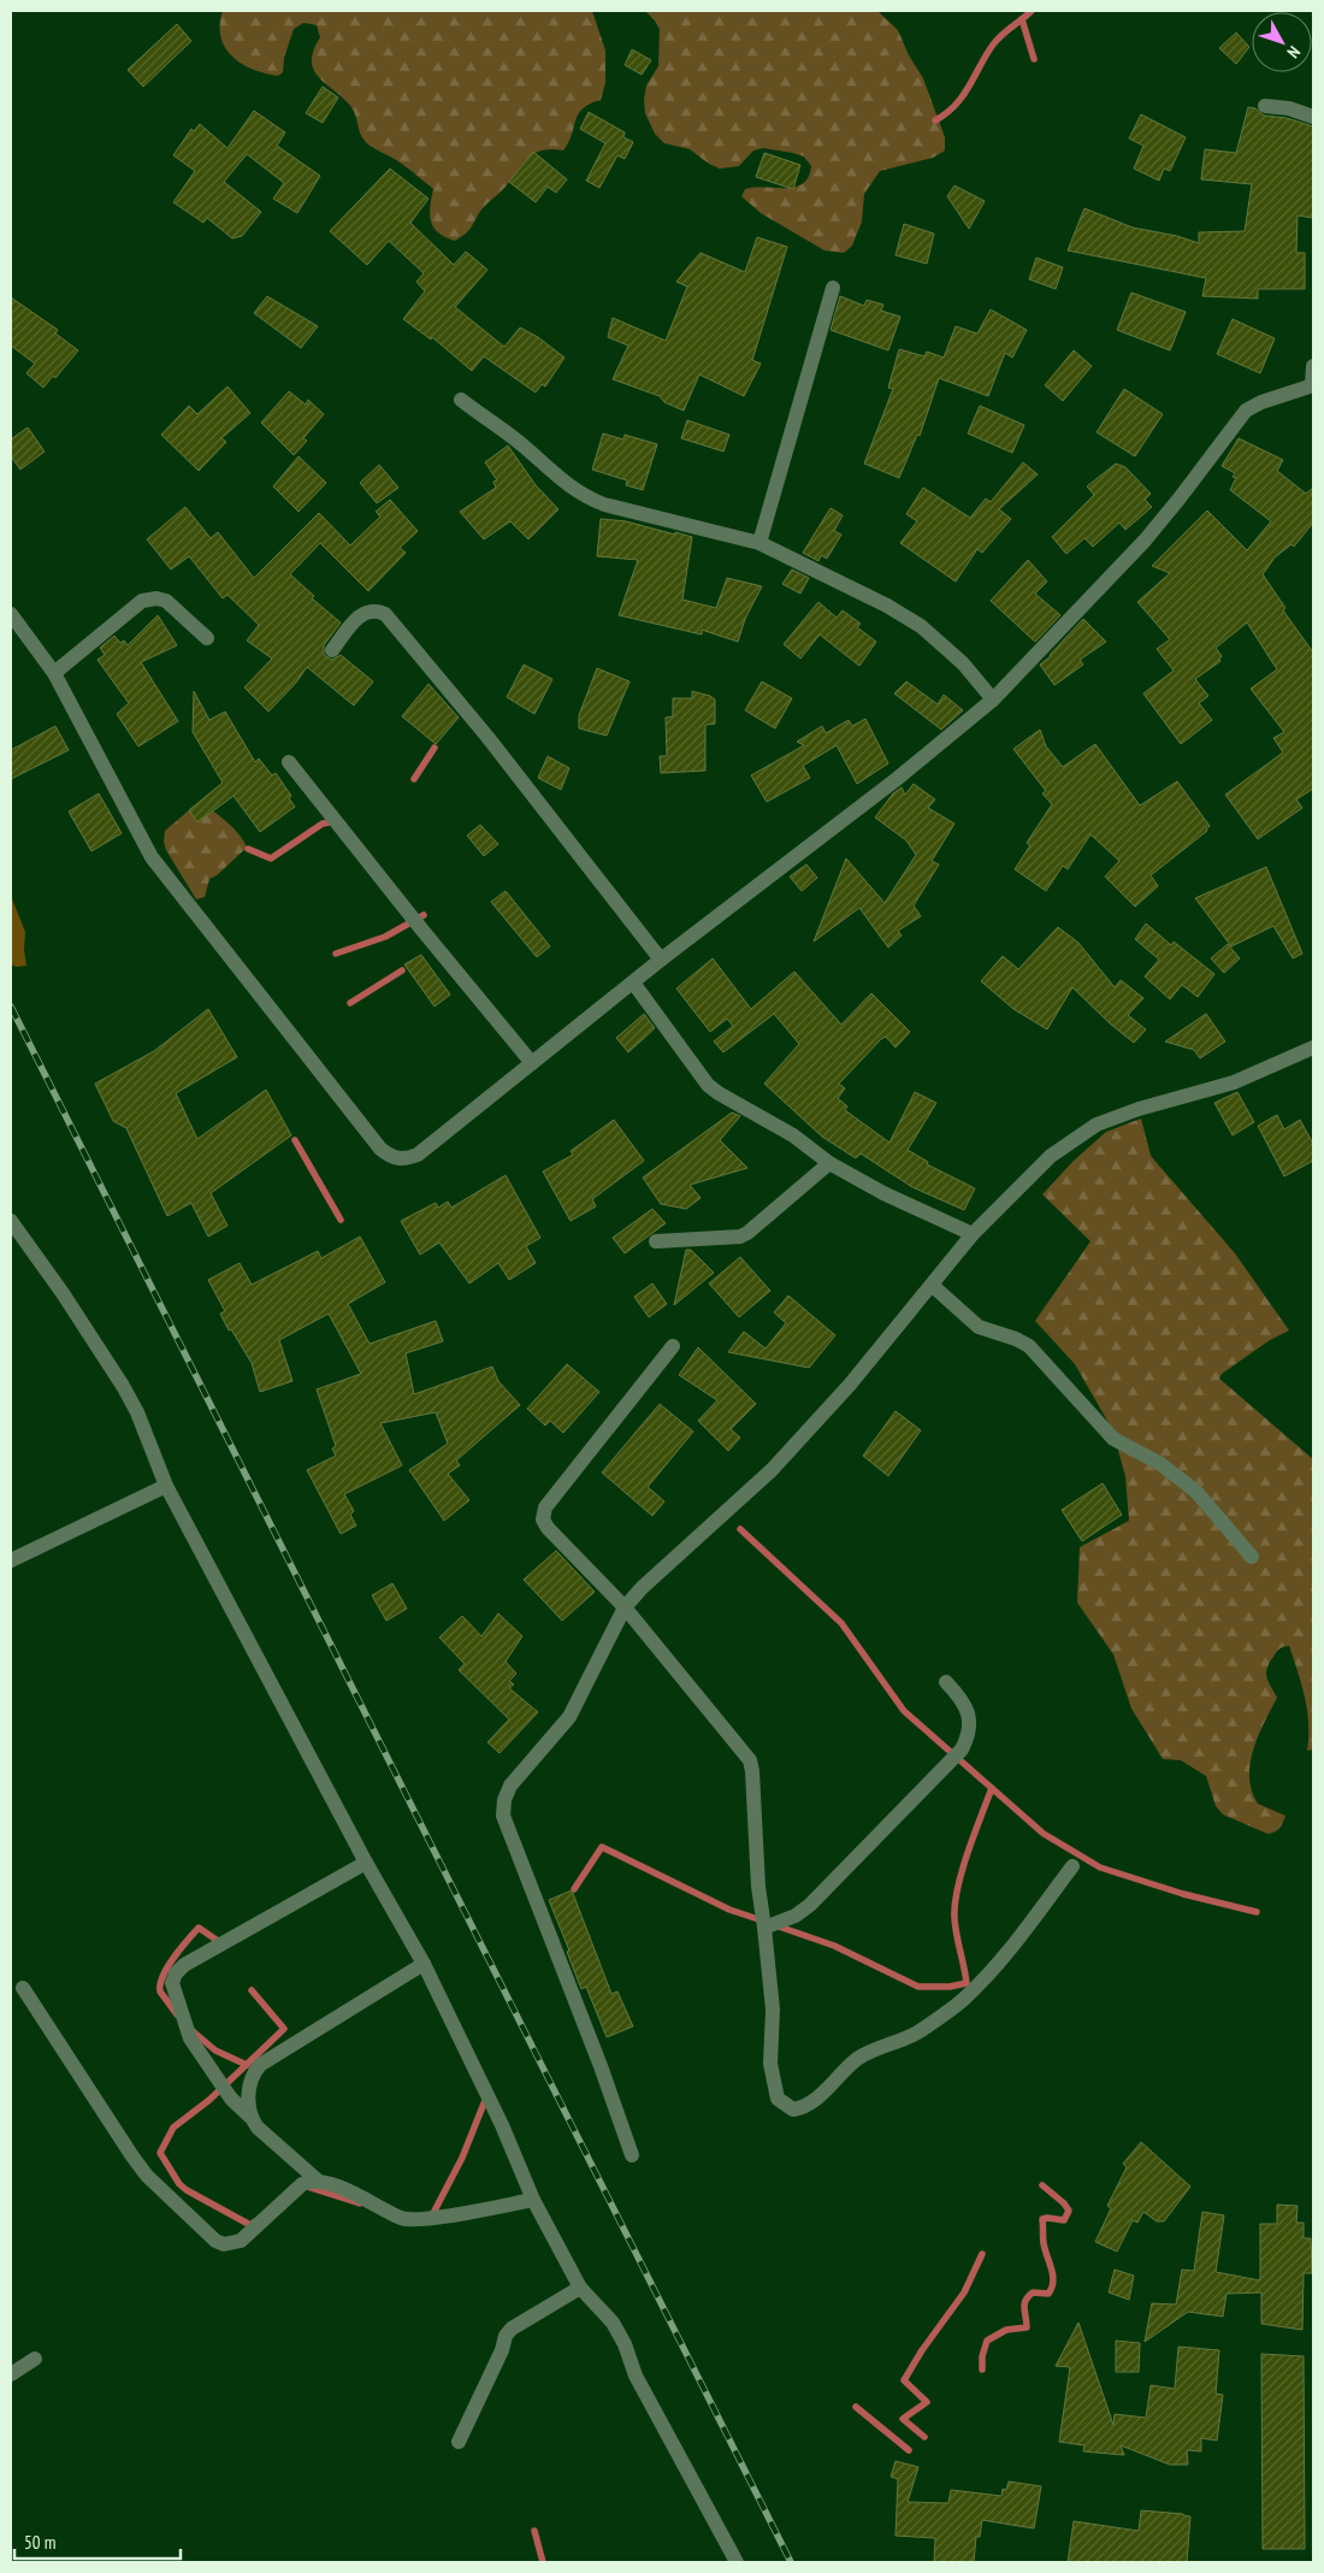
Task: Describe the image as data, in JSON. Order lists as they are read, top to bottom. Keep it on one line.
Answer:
{"scale_bar":"50 m","north":"bottom right"}
